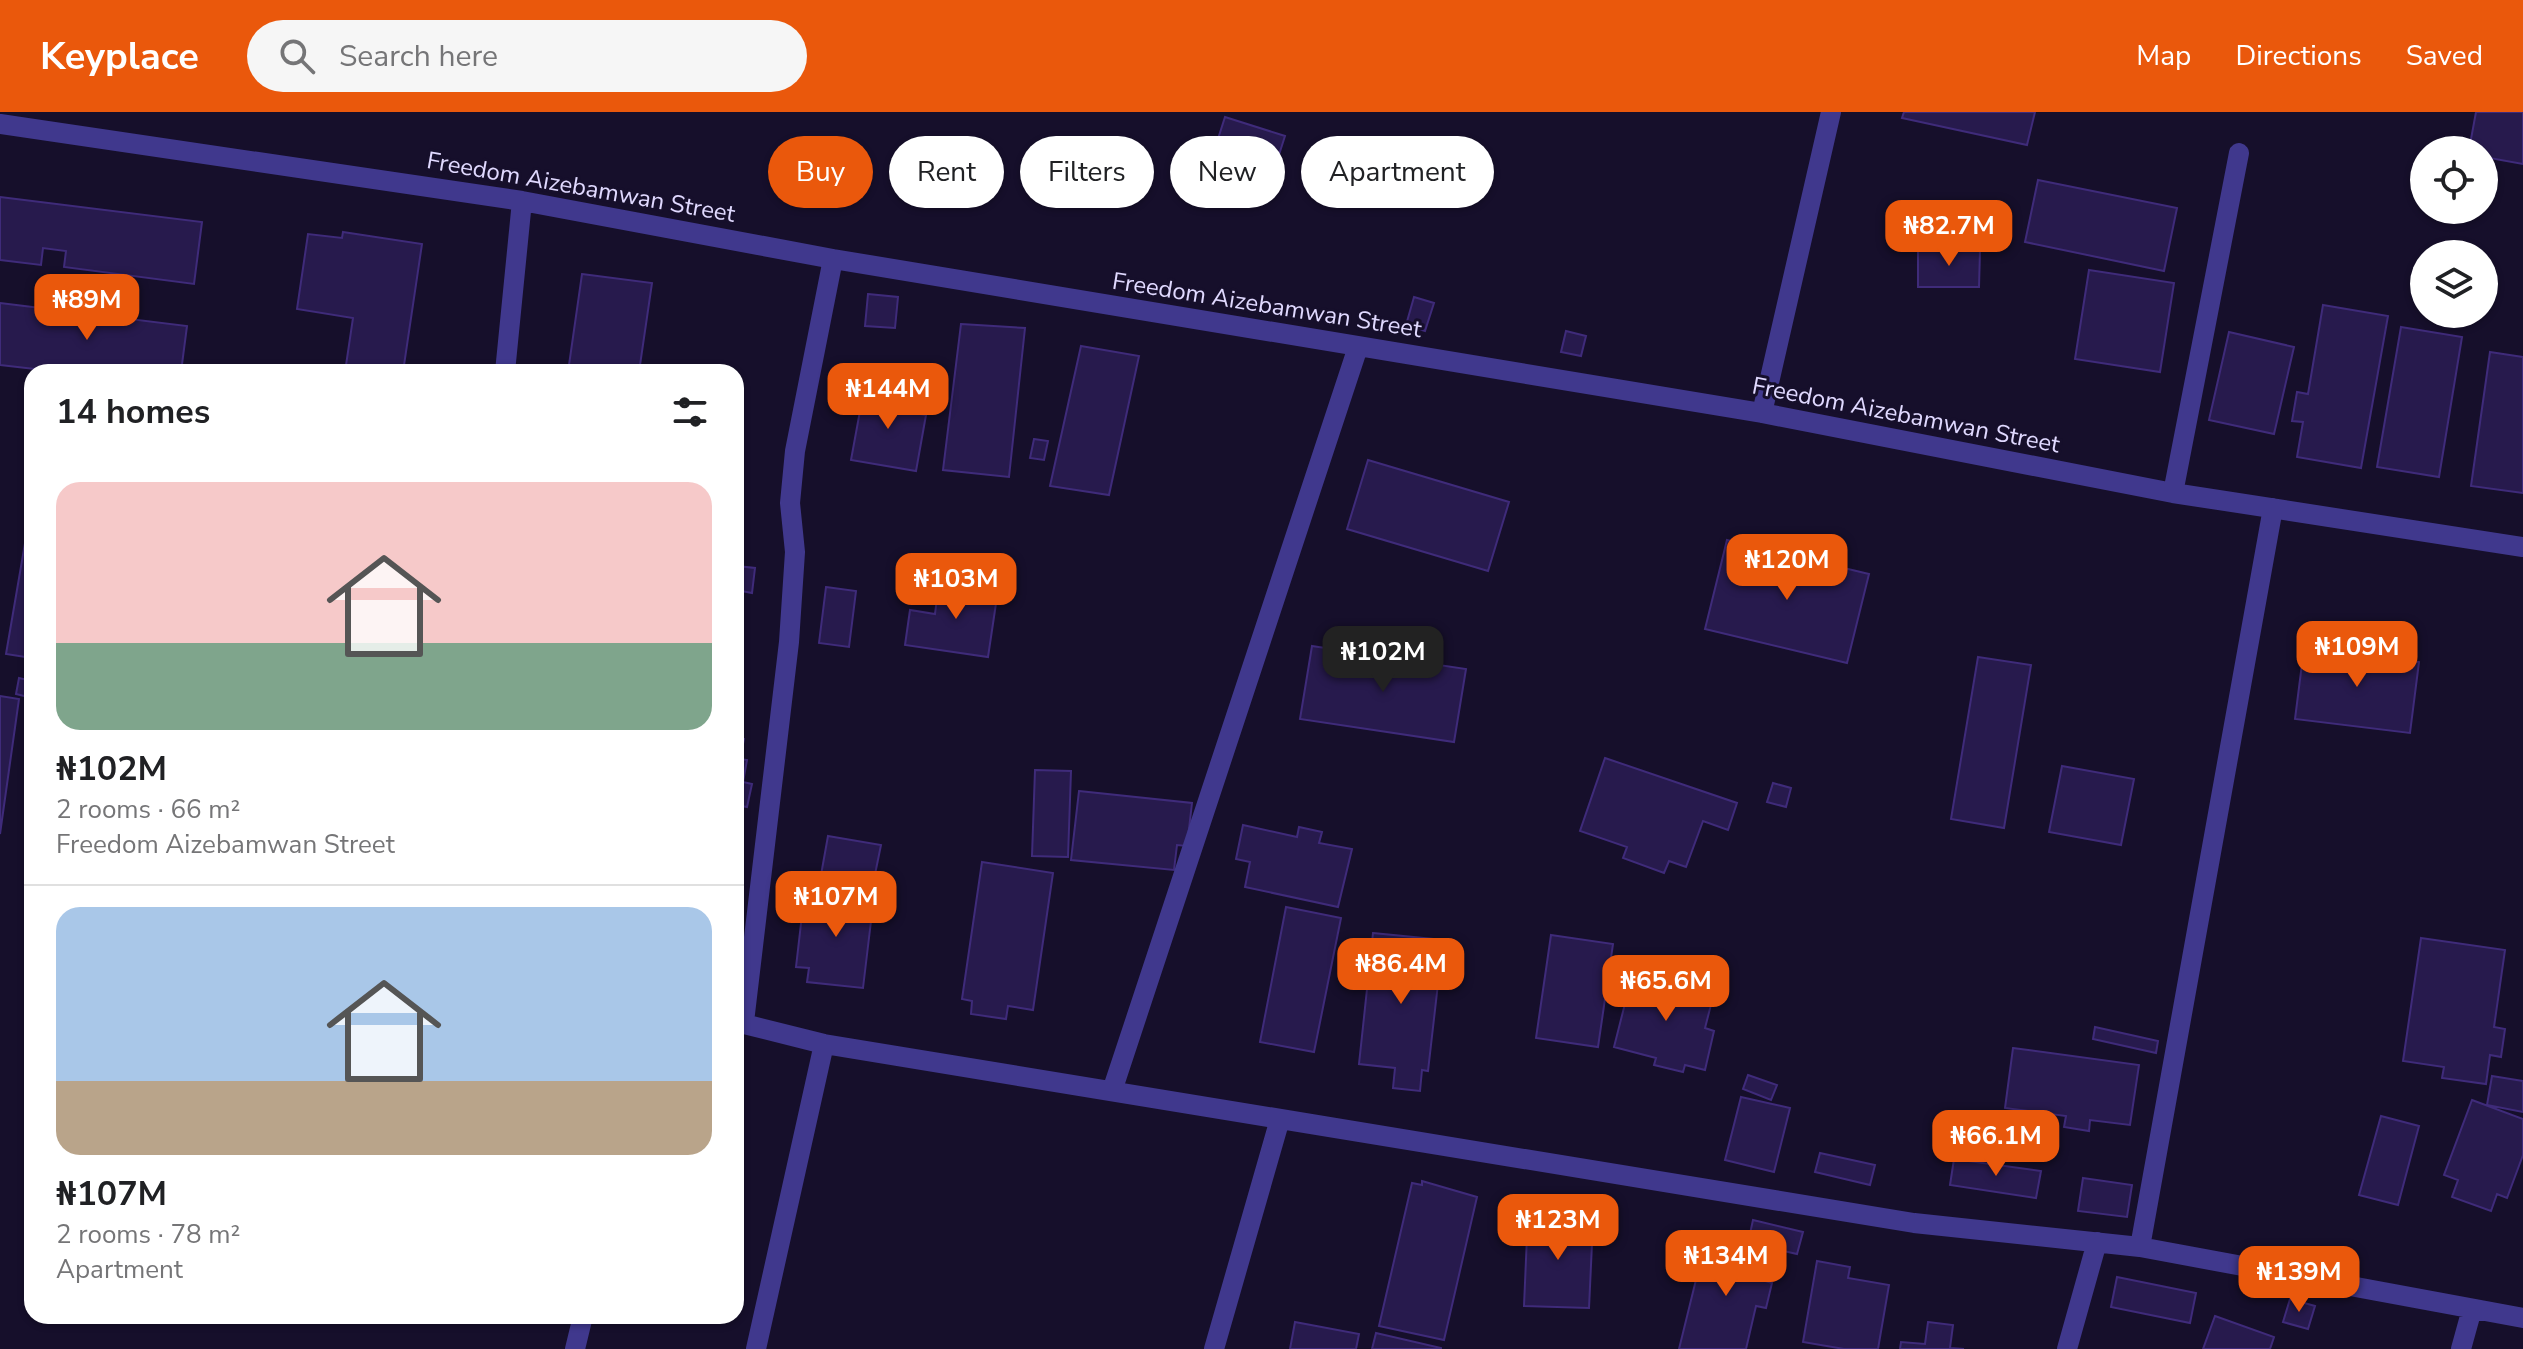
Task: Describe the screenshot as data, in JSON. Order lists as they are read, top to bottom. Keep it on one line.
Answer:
{"streets":{"street":["Freedom Aizebamwan Street"]},"page":{"header":"Keyplace","search":"Search here","nav":["Map","Directions","Saved"],"chip":["Buy","Rent","Filters","New","Apartment"],"price":["₦82.7M","₦89M","₦144M","₦120M","₦103M","₦109M","₦102M","₦107M","₦86.4M","₦65.6M","₦66.1M","₦123M","₦134M","₦139M"],"heading":"14 homes","list":[{"name":"₦102M","note":"2 rooms · 66 m² · Freedom Aizebamwan Street"},{"name":"₦107M","note":"2 rooms · 78 m² · Apartment"}]}}
